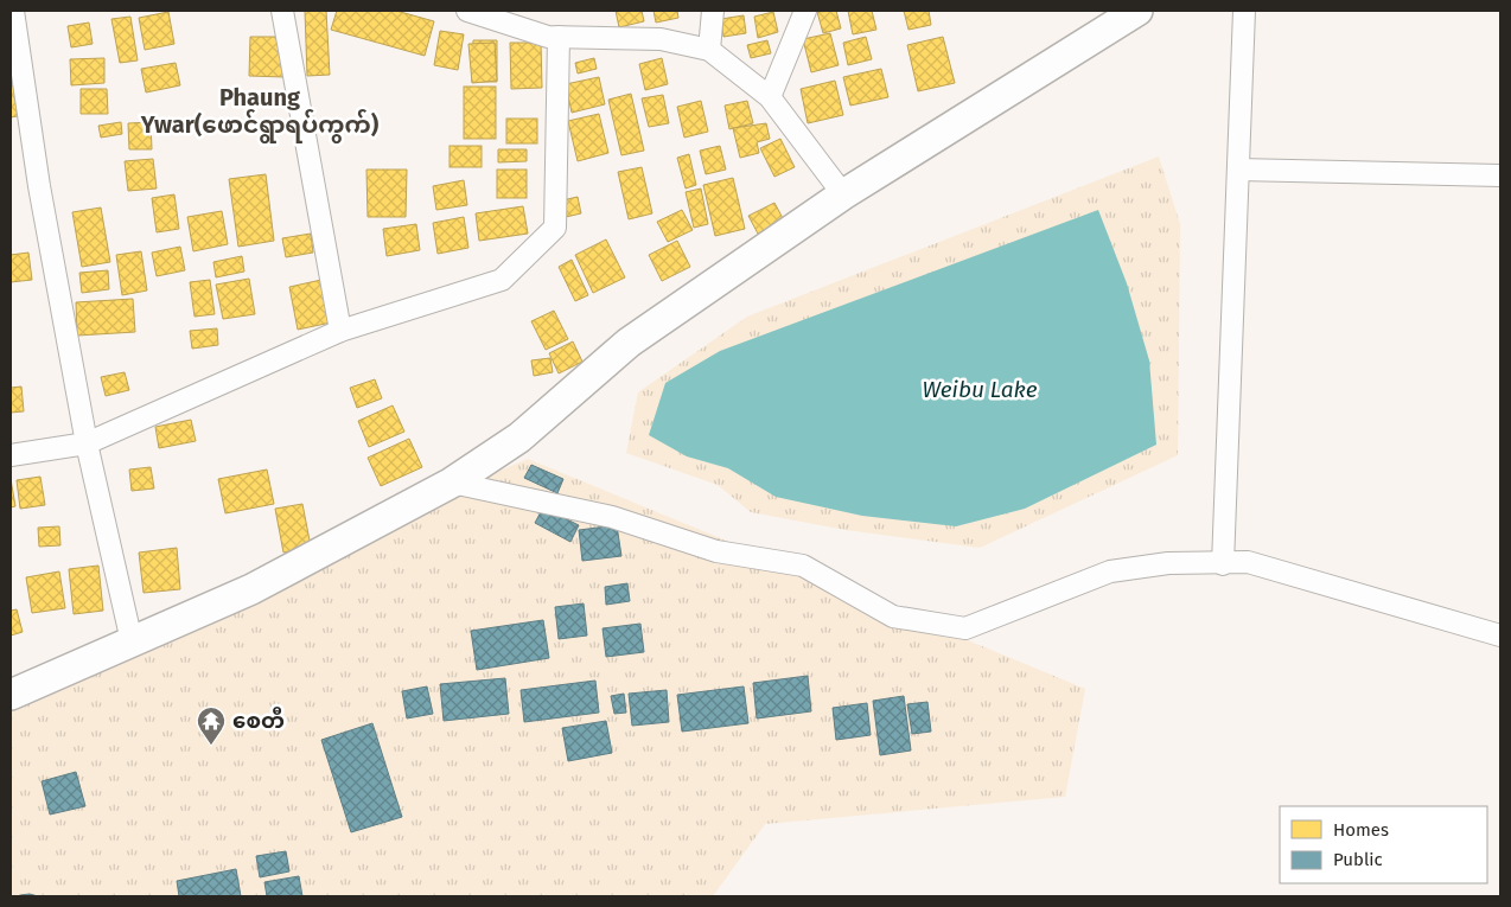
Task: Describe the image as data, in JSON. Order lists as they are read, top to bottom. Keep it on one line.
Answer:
{"districts":["Phaung Ywar(ဖောင်ရွာရပ်ကွက်)"],"water":["Weibu Lake"],"places":{"temple":["စေတီ"]},"legend":["Homes","Public"]}
